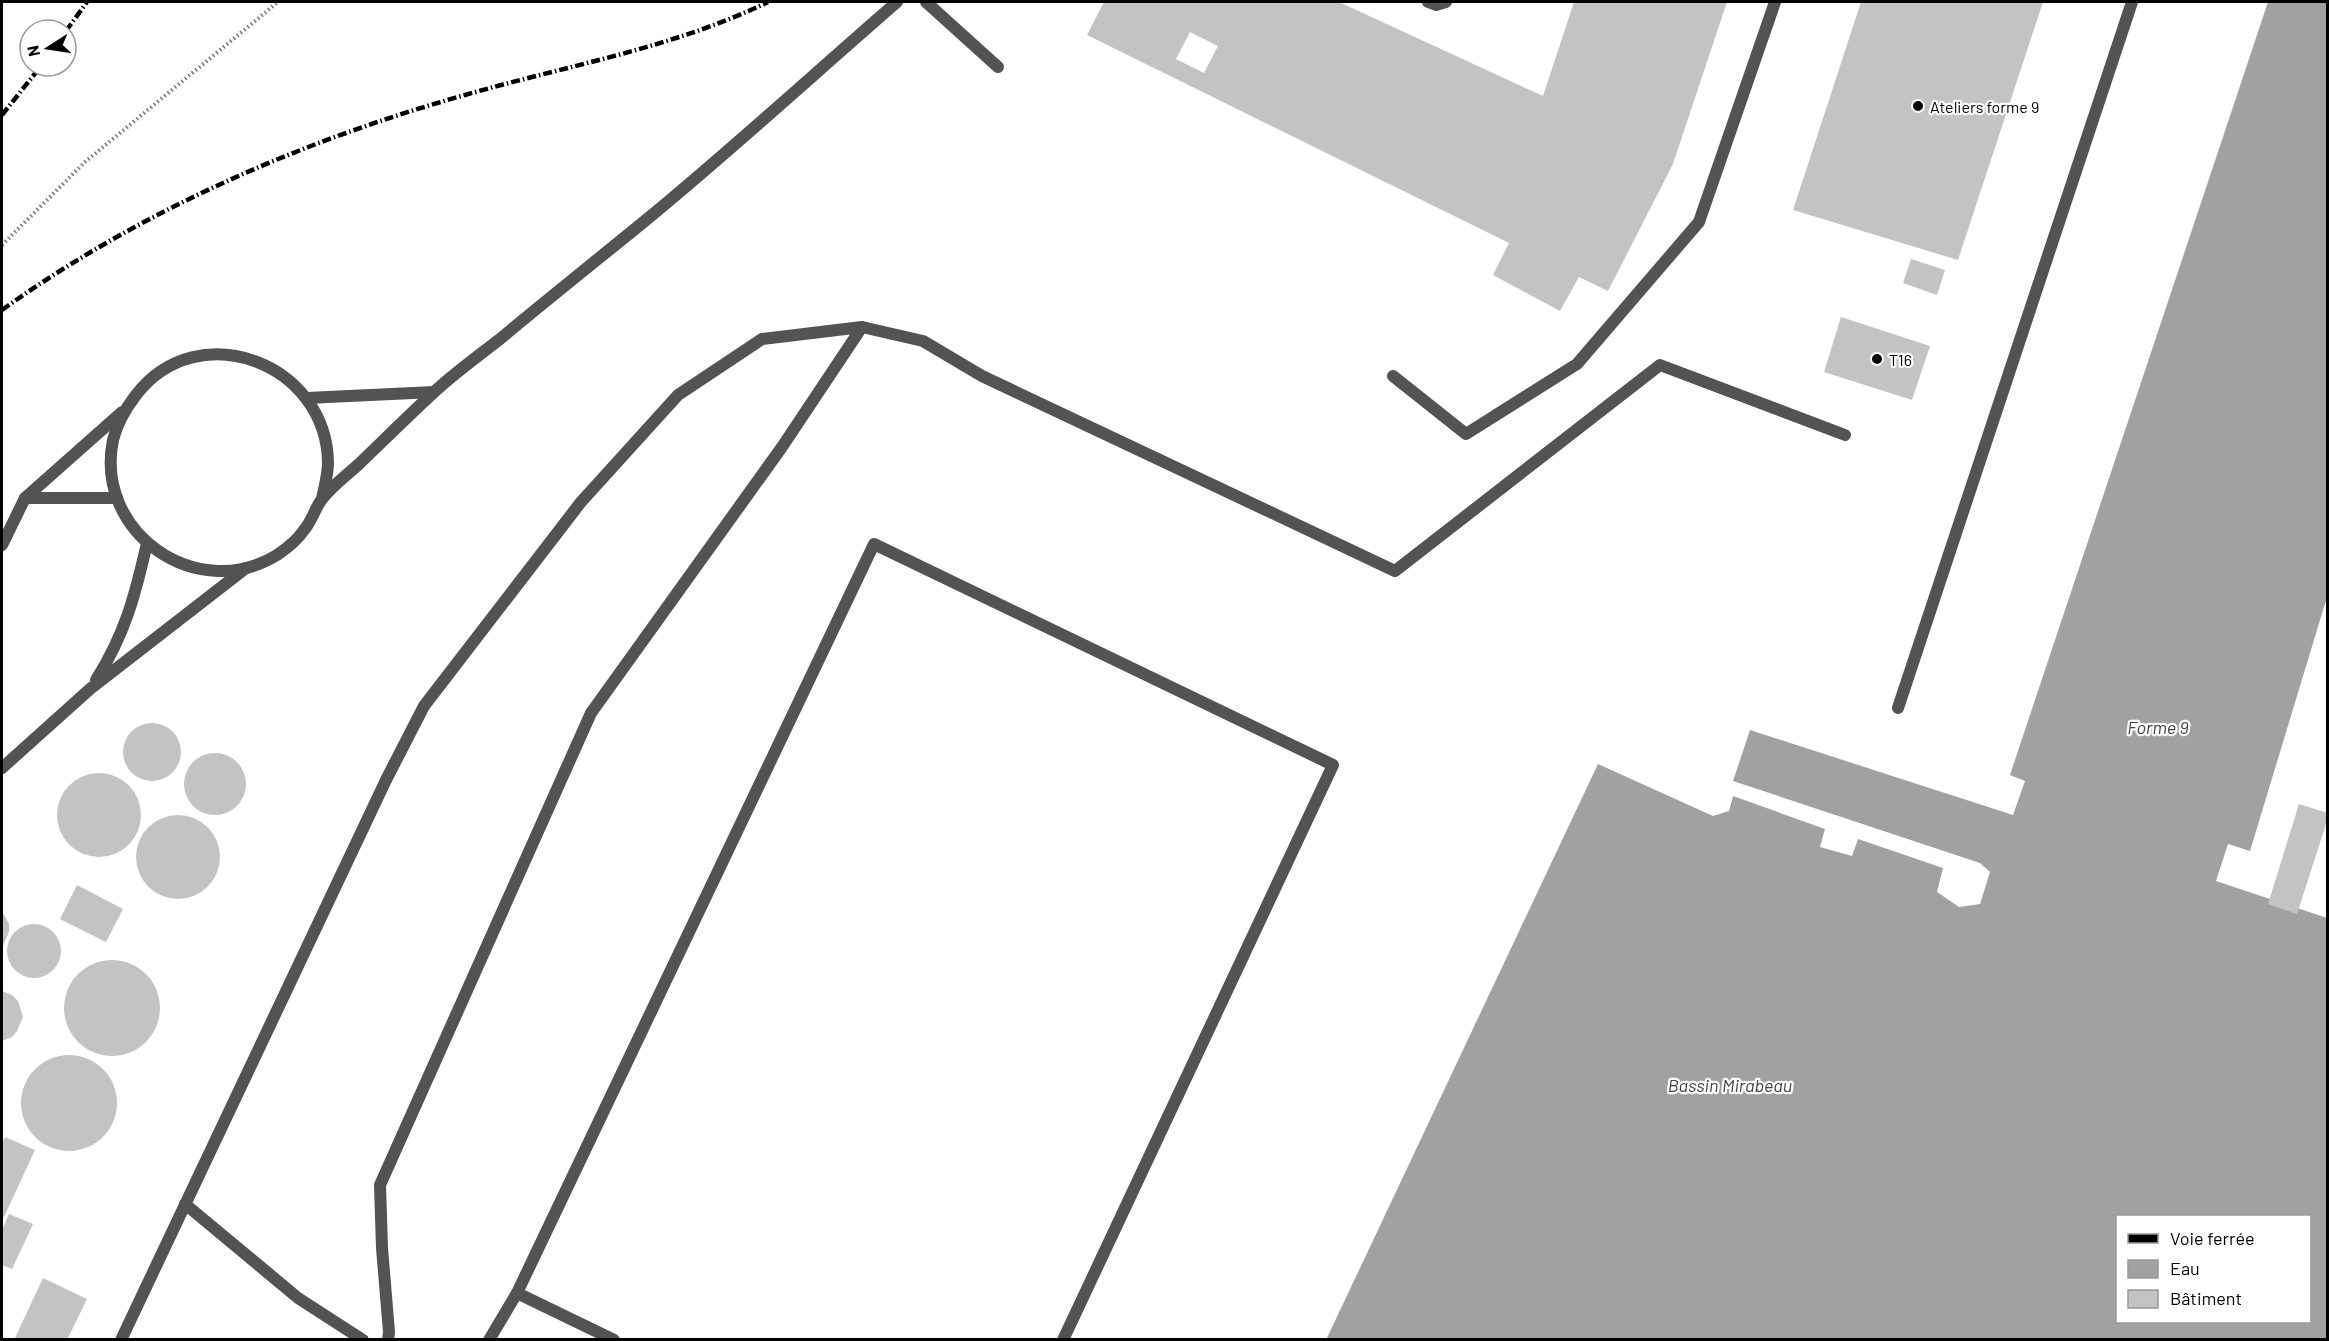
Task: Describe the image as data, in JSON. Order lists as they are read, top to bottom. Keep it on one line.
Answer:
{"water":["Forme 9","Bassin Mirabeau"],"places":["Ateliers forme 9","T16"],"legend":["Voie ferrée","Eau","Bâtiment"],"north":"left"}
